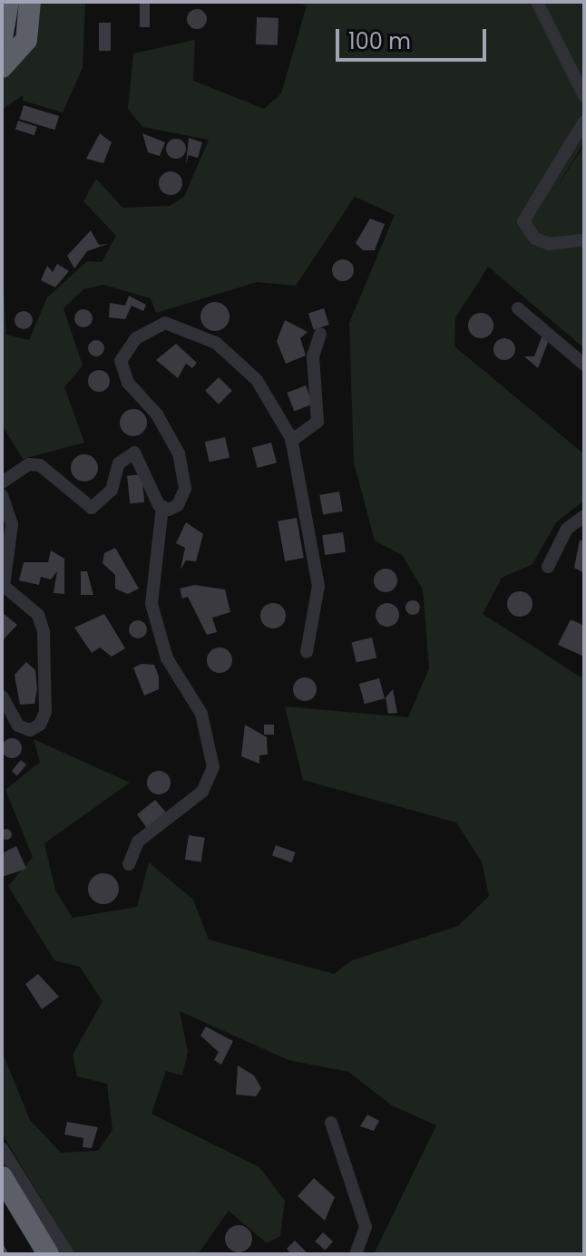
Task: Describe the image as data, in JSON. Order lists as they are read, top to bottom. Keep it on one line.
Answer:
{"scale_bar":"100 m"}
